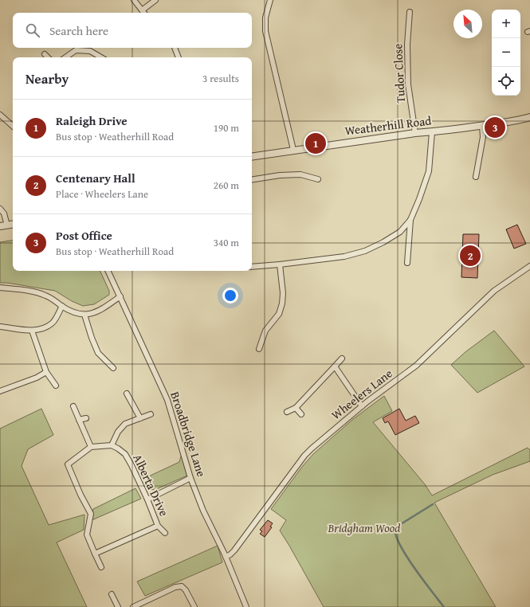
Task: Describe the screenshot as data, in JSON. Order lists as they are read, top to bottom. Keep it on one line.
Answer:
{"streets":{"street":["Tudor Close","Weatherhill Road","Wheelers Lane","Broadbridge Lane","Alberta Drive"]},"crossings":[["Tudor Close","Weatherhill Road"],["Wheelers Lane","Broadbridge Lane"]],"parks":["Bridgham Wood"],"north":"top left","page":{"map_buttons":["+","−"],"search":"Search here","heading":["Nearby","3 results"],"list":[{"mark":"1","name":"Raleigh Drive","note":"Bus stop · Weatherhill Road","value":"190 m"},{"mark":"2","name":"Centenary Hall","note":"Place · Wheelers Lane","value":"260 m"},{"mark":"3","name":"Post Office","note":"Bus stop · Weatherhill Road","value":"340 m"}],"pins":["3","1","2"]}}
